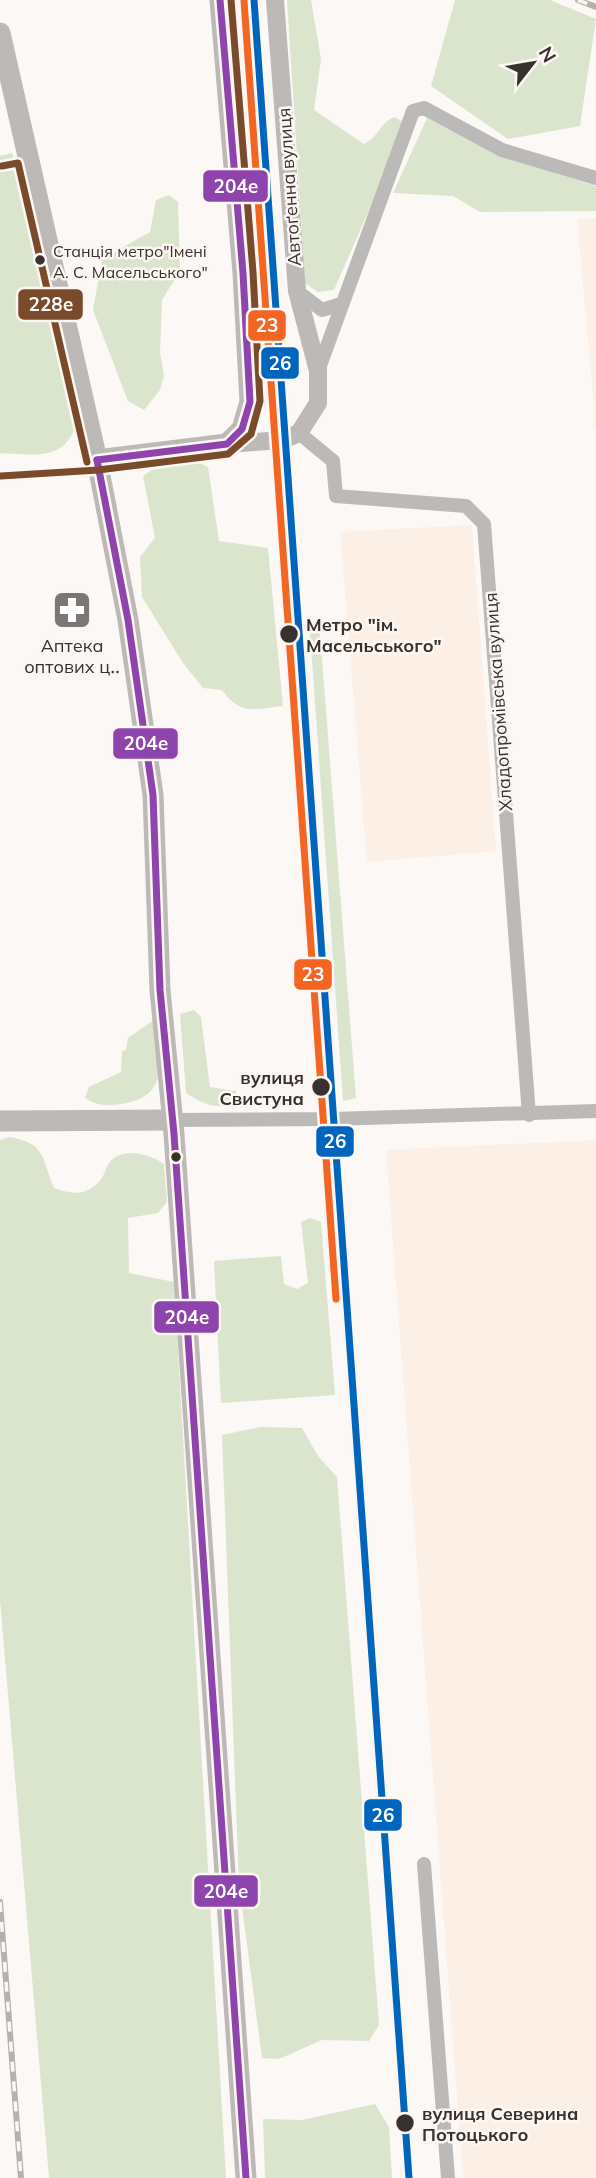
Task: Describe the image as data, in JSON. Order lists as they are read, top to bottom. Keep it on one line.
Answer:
{"streets":{"street":["Автоґенна вулиця","Хладопромівська вулиця"]},"places":{"other":["Станція метро\"Імені А. С. Масельського\"","Метро \"ім. Масельського\"","вулиця Свистуна","вулиця Северина Потоцького"],"pharmacy":["Аптека оптових ц‥"]},"lines":["transit line 26","transit line 204е","transit line 228е","transit line 23"],"north":"top right"}
